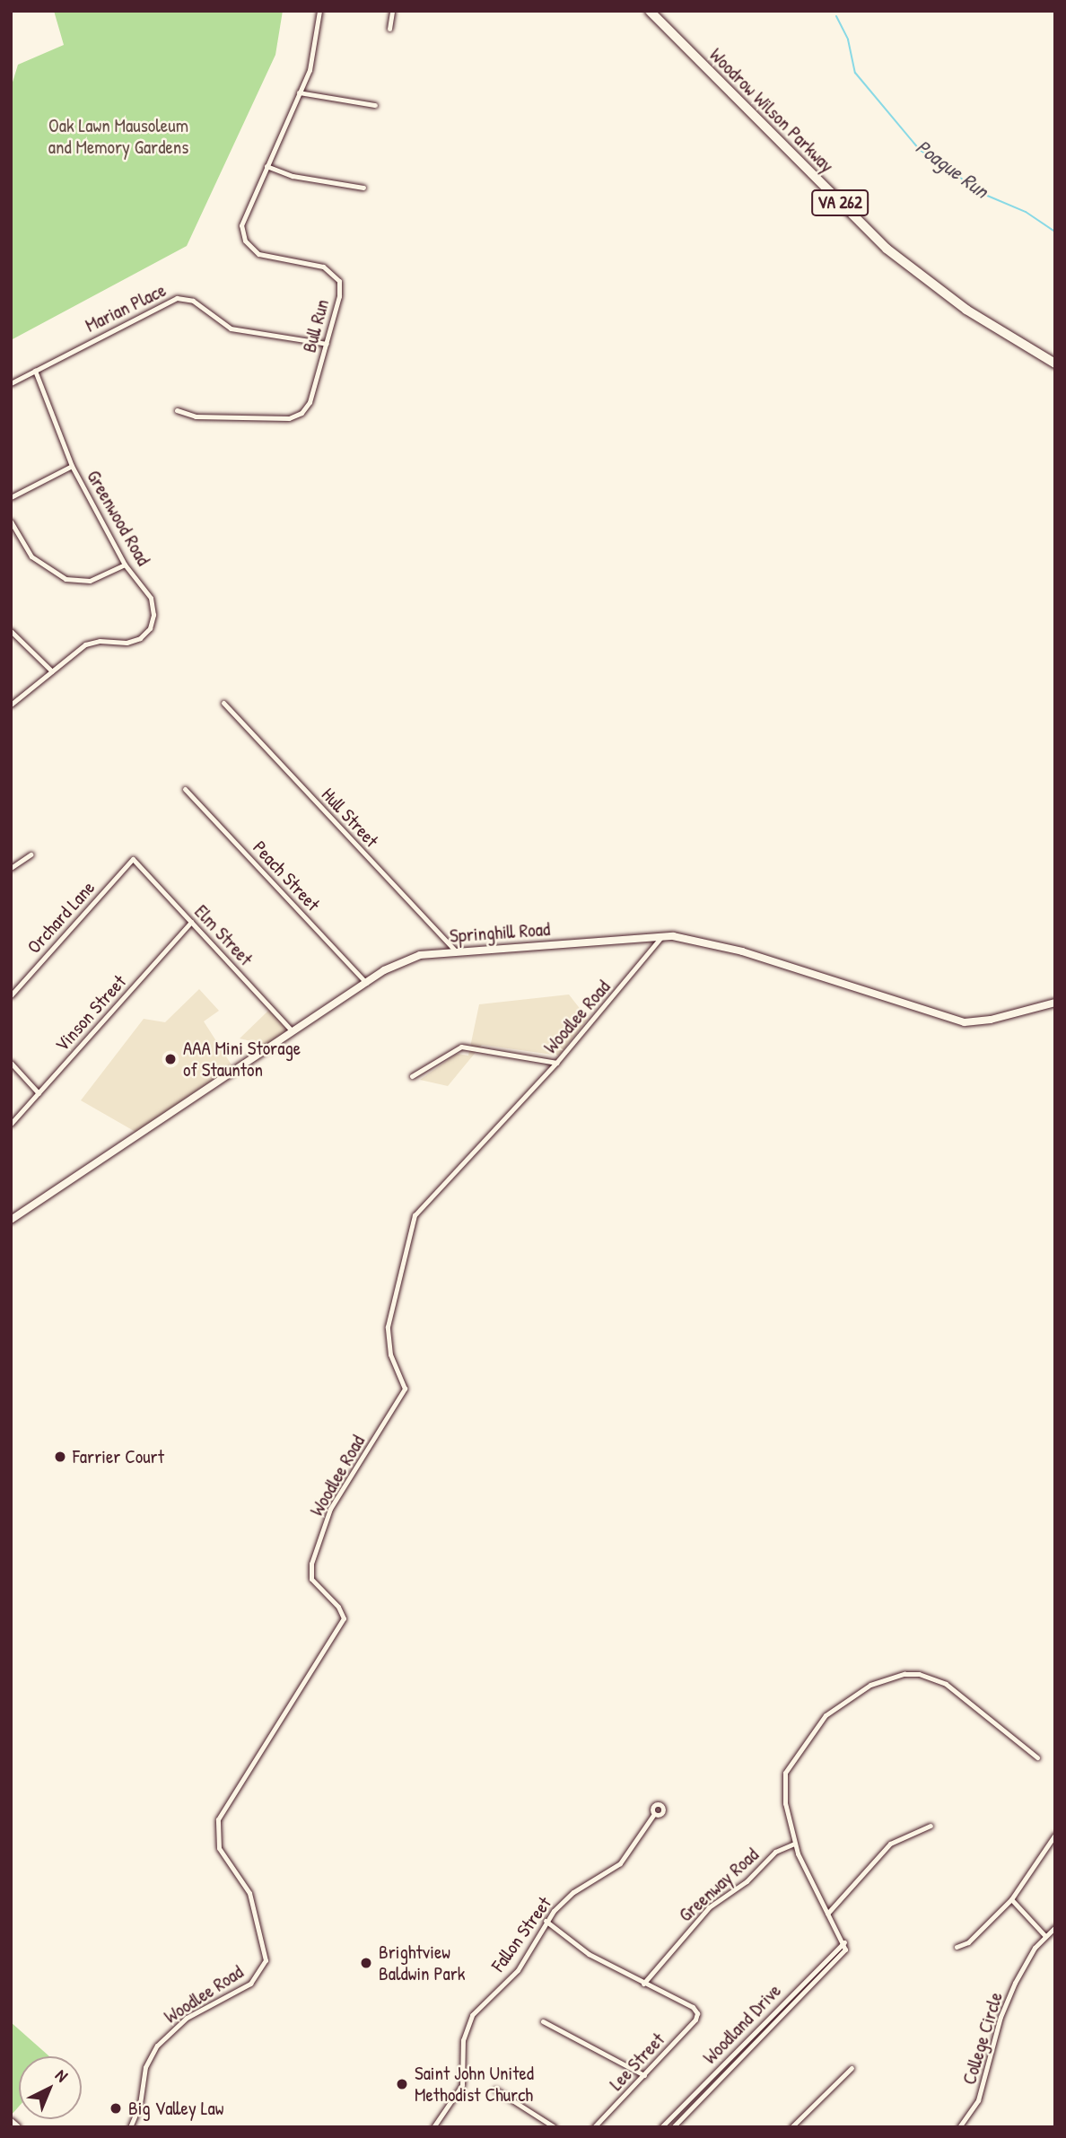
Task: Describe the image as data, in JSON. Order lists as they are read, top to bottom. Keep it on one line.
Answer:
{"streets":{"highway":["Woodrow Wilson Parkway","VA 262"],"street":["Marian Place","Bull Run","Greenwood Road","Hull Street","Peach Street","Orchard Lane","Springhill Road","Elm Street","Vinson Street","Woodlee Road","Greenway Road","Fallon Street","Woodland Drive","College Circle","Lee Street"]},"crossings":[["Marian Place","Bull Run"],["Marian Place","Greenwood Road"],["Hull Street","Springhill Road"],["Peach Street","Springhill Road"],["Orchard Lane","Elm Street"],["Springhill Road","Elm Street"],["Springhill Road","Woodlee Road"],["Elm Street","Vinson Street"],["Greenway Road","Lee Street"]],"water":["Poague Run"],"parks":["Oak Lawn Mausoleum and Memory Gardens"],"places":["AAA Mini Storage of Staunton","Farrier Court","Brightview Baldwin Park","Saint John United Methodist Church","Big Valley Law"],"north":"top right"}
